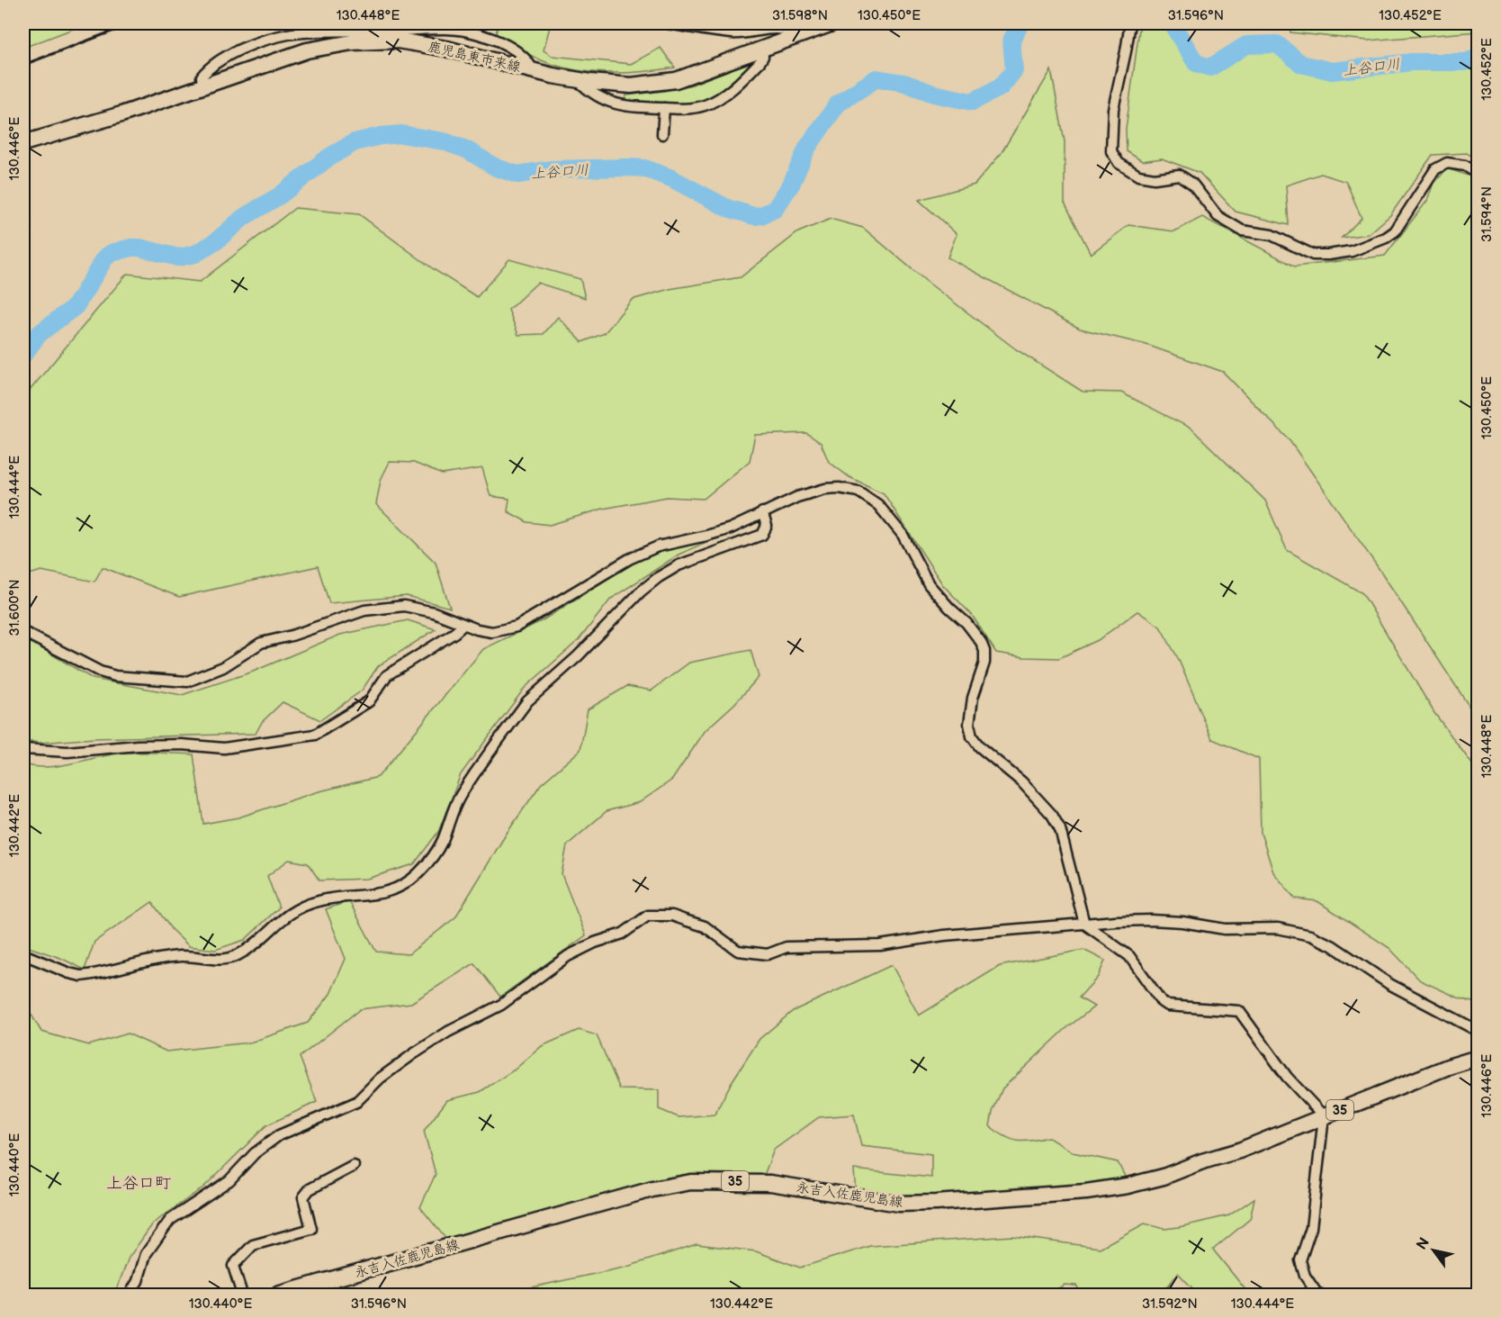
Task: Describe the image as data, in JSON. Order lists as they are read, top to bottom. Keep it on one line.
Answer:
{"streets":{"main road":["鹿児島東市来線","35","永吉入佐鹿児島線"]},"districts":["上谷口町"],"water":["上谷口川"],"north":"top left","coordinates":["130.448°E","31.598°N","130.450°E","31.596°N","130.452°E","130.446°E","31.594°N","130.444°E","31.600°N","130.442°E","130.440°E","31.592°N"]}
